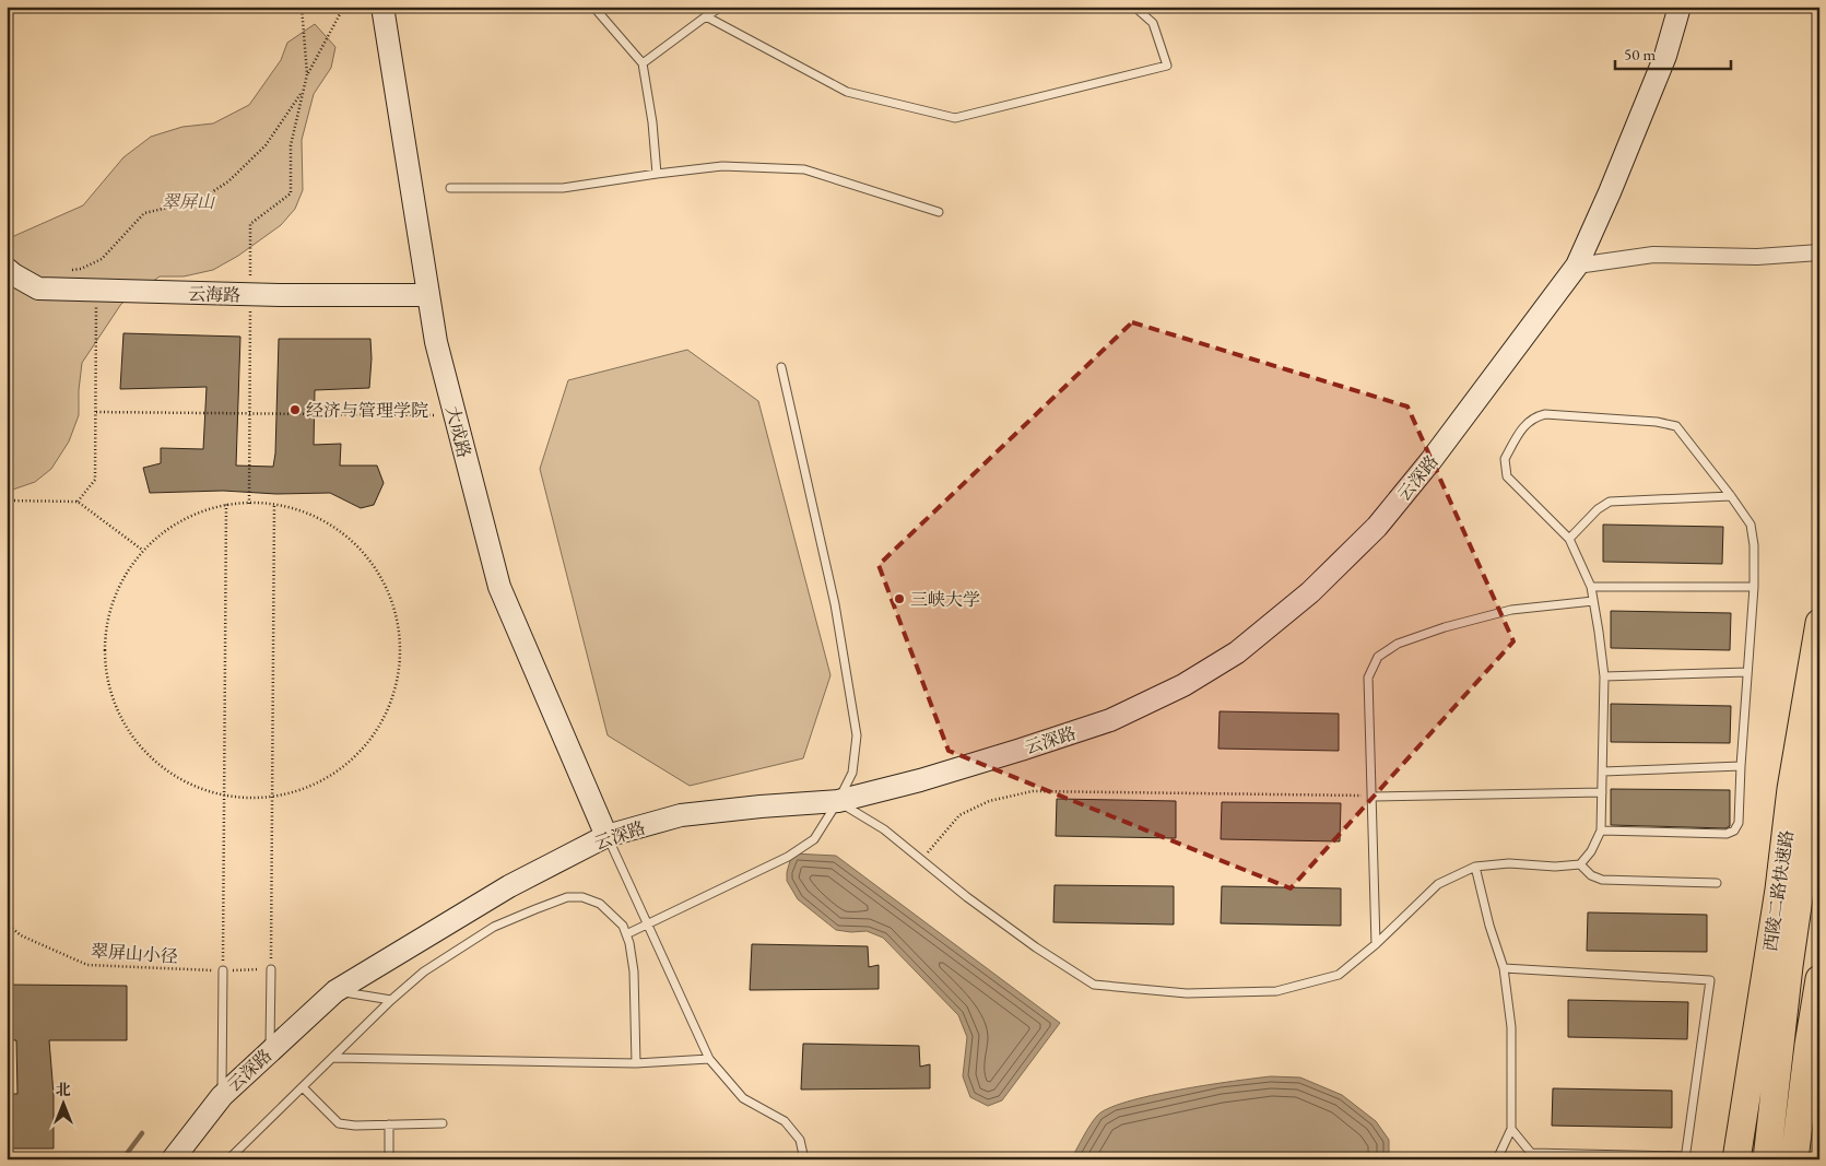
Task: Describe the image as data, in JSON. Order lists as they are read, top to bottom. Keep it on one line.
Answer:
{"streets":{"highway":["西陵二路快速路"],"street":["云海路","大成路","云深路"],"path":["翠屏山小径"]},"crossings":[["云海路","大成路"],["大成路","云深路"]],"parks":["翠屏山"],"places":["经济与管理学院","三峡大学"],"scale_bar":"50 m","north":"top"}
